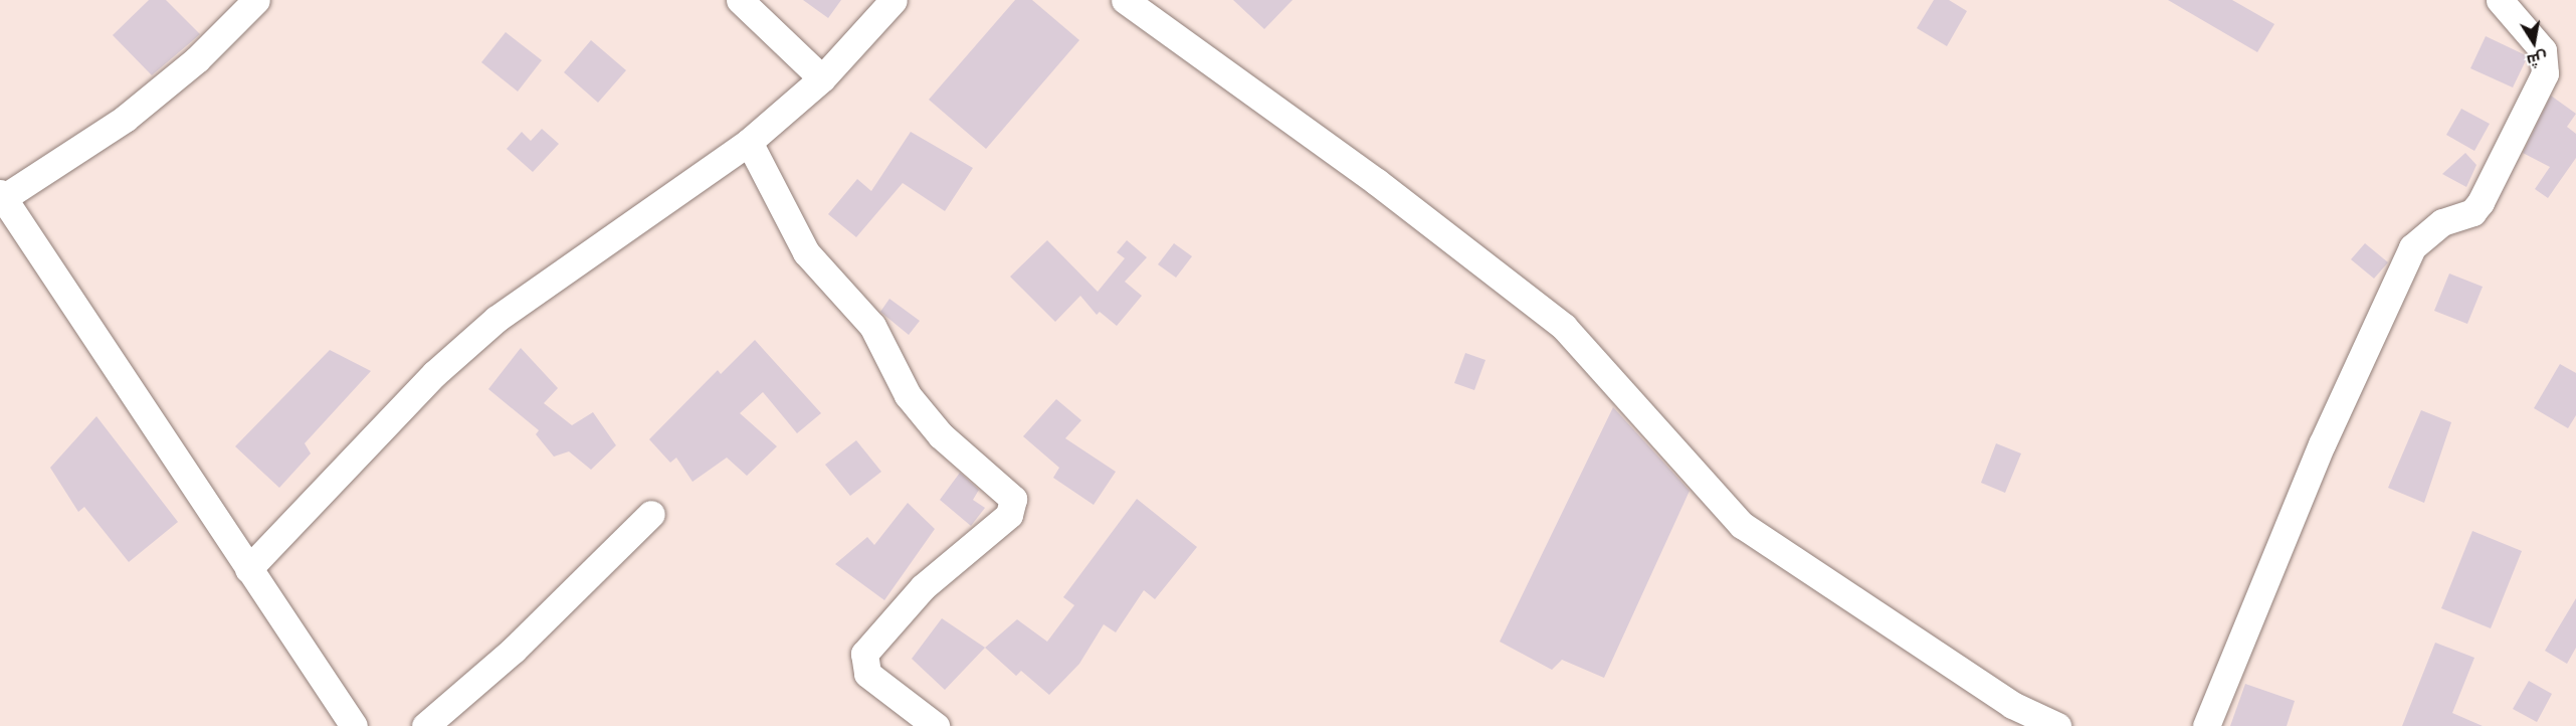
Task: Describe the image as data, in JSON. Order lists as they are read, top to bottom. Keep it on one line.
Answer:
{"north":"bottom"}
